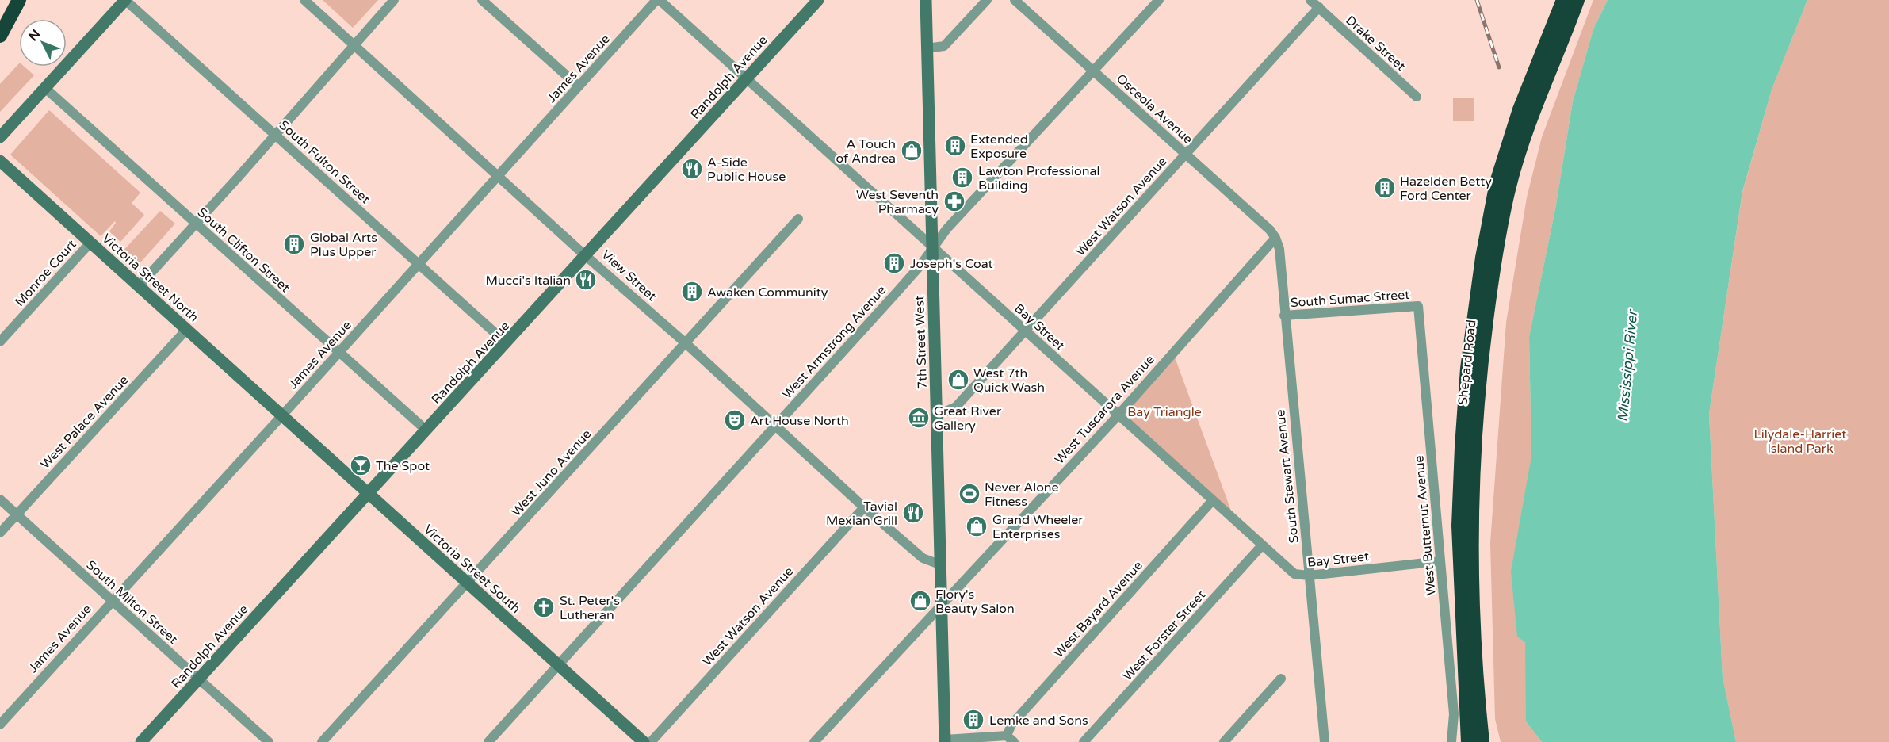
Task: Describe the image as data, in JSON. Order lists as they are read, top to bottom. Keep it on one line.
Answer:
{"streets":{"highway":["Shepard Road"],"street":["Drake Street","James Avenue","Randolph Avenue","Osceola Avenue","South Fulton Street","West Watson Avenue","South Clifton Street","Monroe Court","View Street","Victoria Street North","South Sumac Street","Bay Street","West Armstrong Avenue","7th Street West","West Tuscarora Avenue","West Palace Avenue","West Juno Avenue","South Stewart Avenue","West Butternut Avenue","Victoria Street South","South Milton Street","West Bayard Avenue","West Forster Street"]},"crossings":[["Drake Street","West Watson Avenue"],["James Avenue","South Fulton Street"],["James Avenue","South Clifton Street"],["James Avenue","View Street"],["James Avenue","Victoria Street North"],["James Avenue","Bay Street"],["James Avenue","Victoria Street South"],["James Avenue","South Milton Street"],["Randolph Avenue","South Fulton Street"],["Randolph Avenue","South Clifton Street"],["Randolph Avenue","View Street"],["Randolph Avenue","Bay Street"],["Randolph Avenue","Victoria Street South"],["Randolph Avenue","South Milton Street"],["Osceola Avenue","West Watson Avenue"],["Osceola Avenue","West Armstrong Avenue"],["Osceola Avenue","West Tuscarora Avenue"],["Osceola Avenue","South Stewart Avenue"],["West Watson Avenue","View Street"],["West Watson Avenue","Bay Street"],["West Watson Avenue","7th Street West"],["Monroe Court","Victoria Street North"],["View Street","West Armstrong Avenue"],["View Street","7th Street West"],["View Street","West Juno Avenue"],["Victoria Street North","West Palace Avenue"],["Victoria Street North","Victoria Street South"],["South Sumac Street","South Stewart Avenue"],["South Sumac Street","West Butternut Avenue"],["Bay Street","West Armstrong Avenue"],["Bay Street","7th Street West"],["Bay Street","West Tuscarora Avenue"],["Bay Street","South Stewart Avenue"],["Bay Street","West Butternut Avenue"],["Bay Street","West Bayard Avenue"],["Bay Street","West Forster Street"],["West Armstrong Avenue","7th Street West"],["West Armstrong Avenue","Victoria Street South"],["7th Street West","West Tuscarora Avenue"],["West Tuscarora Avenue","South Stewart Avenue"],["West Palace Avenue","South Milton Street"],["West Juno Avenue","Victoria Street South"]],"water":["Mississippi River"],"parks":["Bay Triangle","Lilydale-Harriet Island Park"],"places":{"building":["Extended Exposure","Lawton Professional Building","Hazelden Betty Ford Center","Global Arts Plus Upper","Joseph's Coat","Awaken Community","Lemke and Sons"],"shop":["A Touch of Andrea","West 7th Quick Wash","Grand Wheeler Enterprises","Flory's Beauty Salon"],"restaurant":["A-Side Public House","Mucci's Italian","Tavial Mexian Grill"],"pharmacy":["West Seventh Pharmacy"],"museum":["Great River Gallery"],"theatre":["Art House North"],"bar":["The Spot"],"sports":["Never Alone Fitness"],"church":["St. Peter's Lutheran"]},"north":"top left"}
